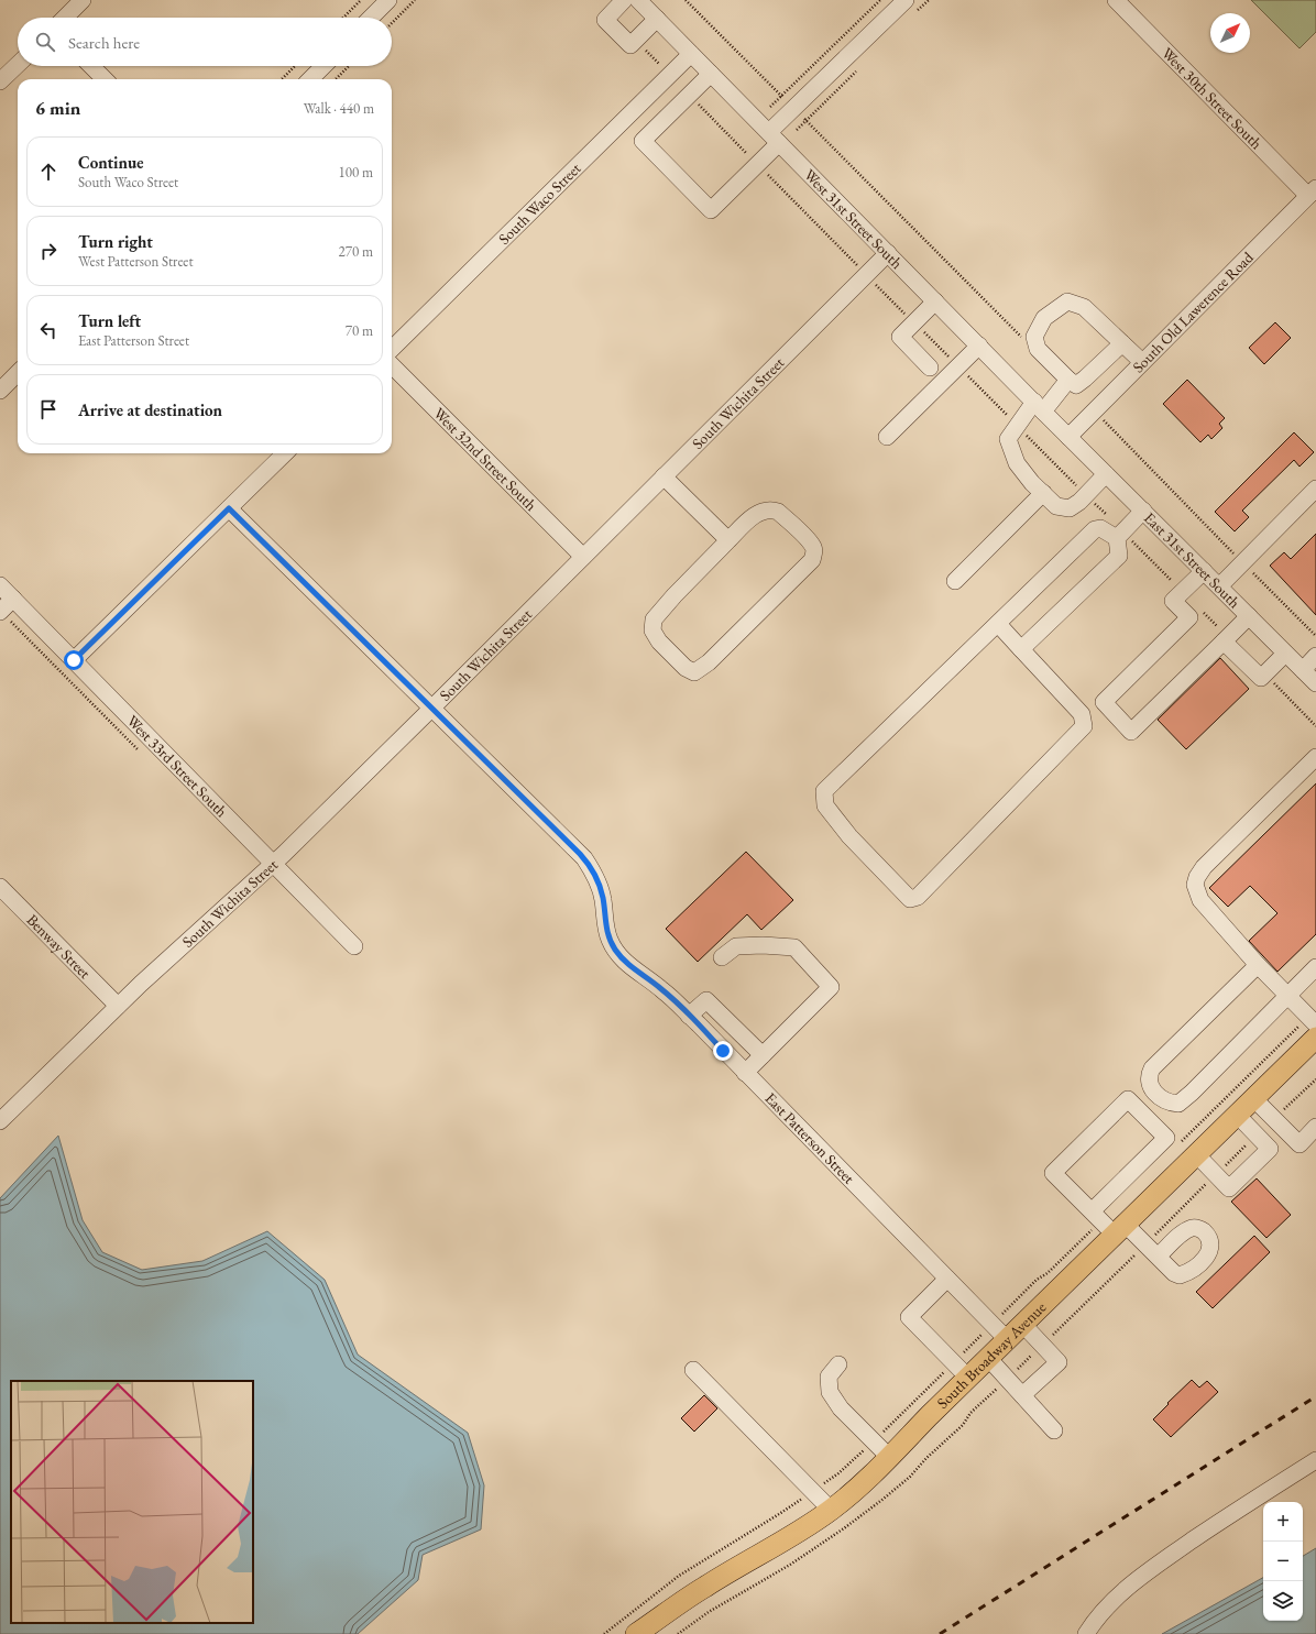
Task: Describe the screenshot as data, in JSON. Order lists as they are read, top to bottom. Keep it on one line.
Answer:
{"streets":{"main road":["South Broadway Avenue"],"street":["West 30th Street South","South Waco Street","West 31st Street South","South Old Lawerence Road","South Wichita Street","West 32nd Street South","East 31st Street South","West 33rd Street South","Benway Street","East Patterson Street"]},"crossings":[["West 30th Street South","South Old Lawerence Road"],["South Waco Street","West 31st Street South"],["West 31st Street South","South Old Lawerence Road"],["West 31st Street South","South Wichita Street"],["West 31st Street South","East 31st Street South"],["South Old Lawerence Road","East 31st Street South"],["South Wichita Street","West 32nd Street South"],["South Wichita Street","West 33rd Street South"],["South Wichita Street","Benway Street"],["South Wichita Street","East Patterson Street"],["East Patterson Street","South Broadway Avenue"]],"north":"top right","page":{"search":"Search here","heading":["6 min","Walk · 440 m"],"list":[["Continue","South Waco Street","100 m"],["Turn right","West Patterson Street","270 m"],["Turn left","East Patterson Street","70 m"],"Arrive at destination"],"map_buttons":["+","−"]}}
